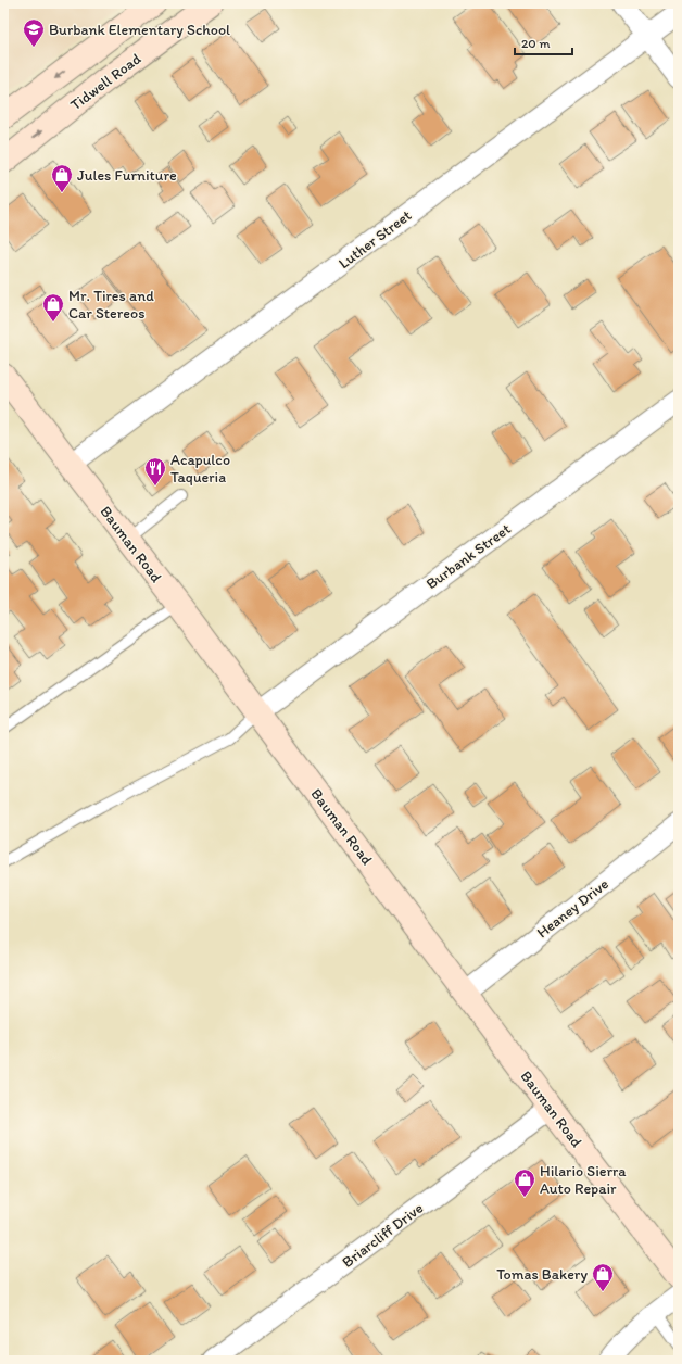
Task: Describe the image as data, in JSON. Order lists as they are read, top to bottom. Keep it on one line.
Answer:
{"streets":{"street":["Tidwell Road","Luther Street","Bauman Road","Burbank Street","Heaney Drive","Briarcliff Drive"]},"crossings":[["Luther Street","Bauman Road"],["Bauman Road","Burbank Street"],["Bauman Road","Heaney Drive"],["Bauman Road","Briarcliff Drive"]],"places":{"school or university":["Burbank Elementary School"],"shop":["Jules Furniture","Mr. Tires and Car Stereos","Hilario Sierra Auto Repair","Tomas Bakery"],"restaurant":["Acapulco Taqueria"]},"scale_bar":"20 m"}
